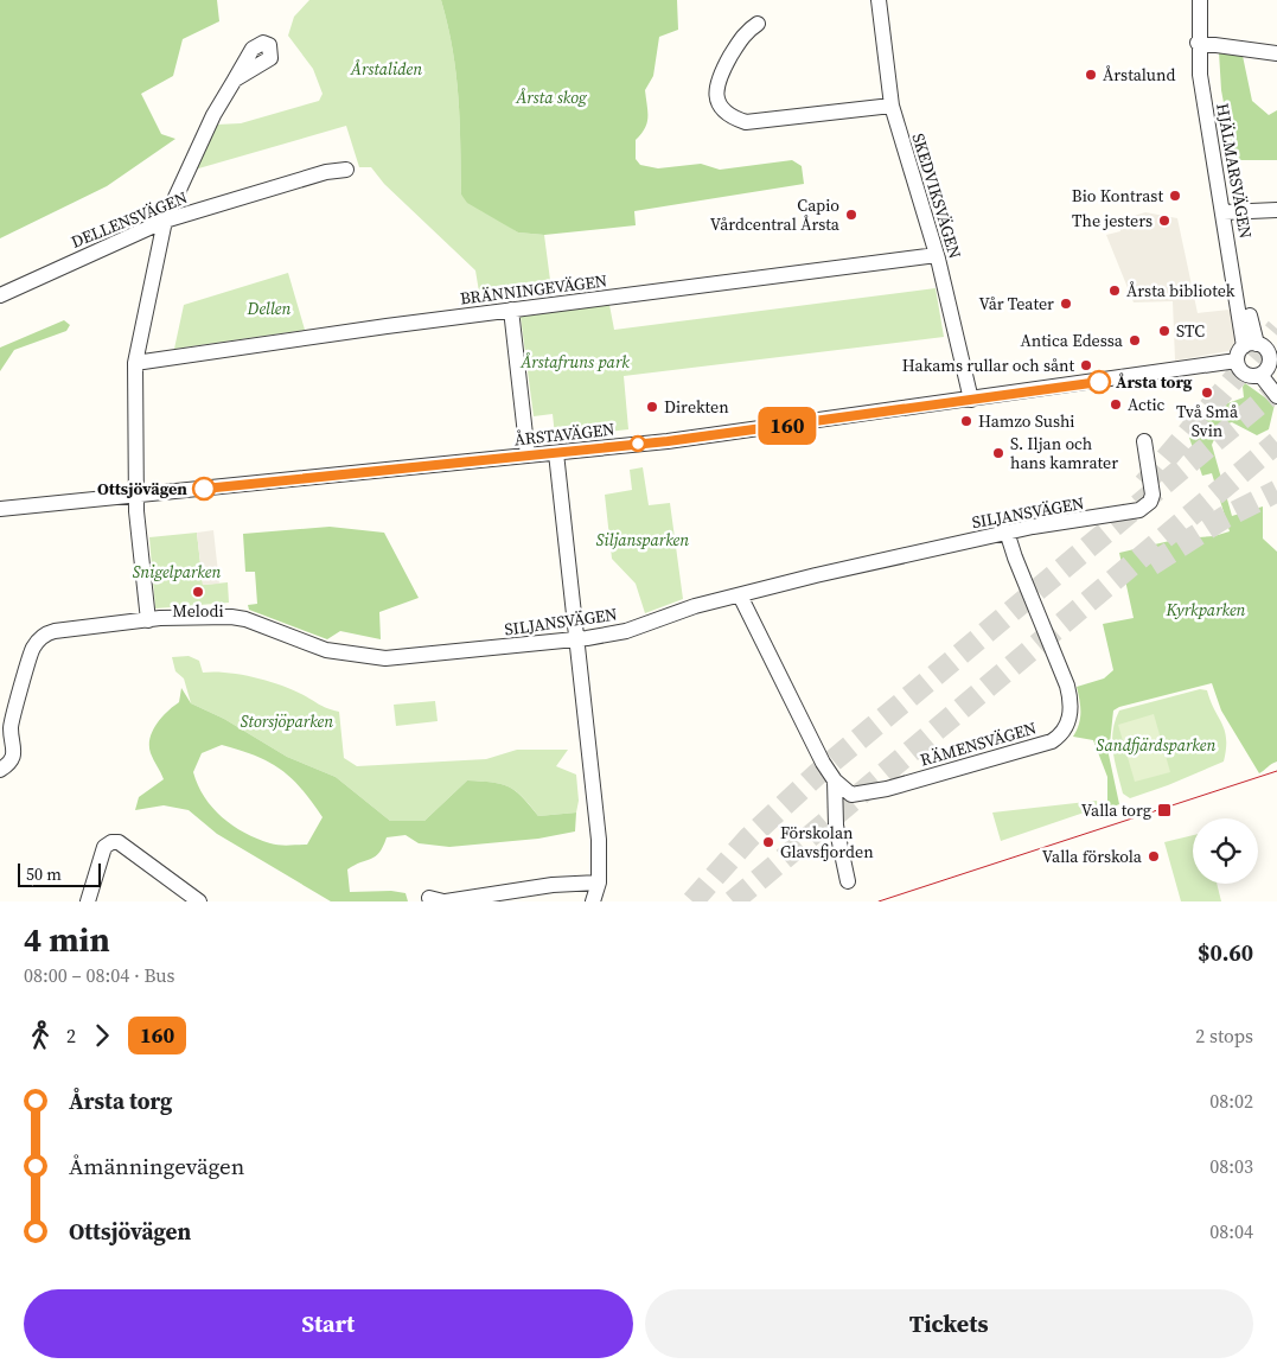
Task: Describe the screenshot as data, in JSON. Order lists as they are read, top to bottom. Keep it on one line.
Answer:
{"streets":{"street":["HJÄLMARSVÄGEN","SKEDVIKSVÄGEN","DELLENSVÄGEN","BRÄNNINGEVÄGEN","ÅRSTAVÄGEN","SILJANSVÄGEN","RÄMENSVÄGEN"]},"crossings":[["HJÄLMARSVÄGEN","ÅRSTAVÄGEN"],["SKEDVIKSVÄGEN","BRÄNNINGEVÄGEN"],["SKEDVIKSVÄGEN","ÅRSTAVÄGEN"],["SILJANSVÄGEN","RÄMENSVÄGEN"]],"parks":["Årstaliden","Årsta skog","Dellen","Årstafruns park","Siljansparken","Snigelparken","Kyrkparken","Storsjöparken","Sandfjärdsparken"],"places":{"other":["Årstalund","Bio Kontrast","Capio Vårdcentral Årsta","The jesters","Årsta bibliotek","Vår Teater","STC","Antica Edessa","Hakams rullar och sånt","Årsta torg","Två Små Svin","Actic","Direkten","Hamzo Sushi","S. Iljan och hans kamrater","Ottsjövägen","Melodi","Förskolan Glavsfjorden","Valla förskola"],"transit":["Valla torg"]},"lines":["bus line 160"],"scale_bar":"50 m","page":{"on_map":"160","scale":"50 m","heading":["4 min","08:00 – 08:04 · Bus","$0.60"],"legs":["2","160","2 stops"],"list":[{"name":"Årsta torg","value":"08:02"},{"name":"Åmänningevägen","value":"08:03"},{"name":"Ottsjövägen","value":"08:04"}],"buttons":["Start","Tickets"]}}
